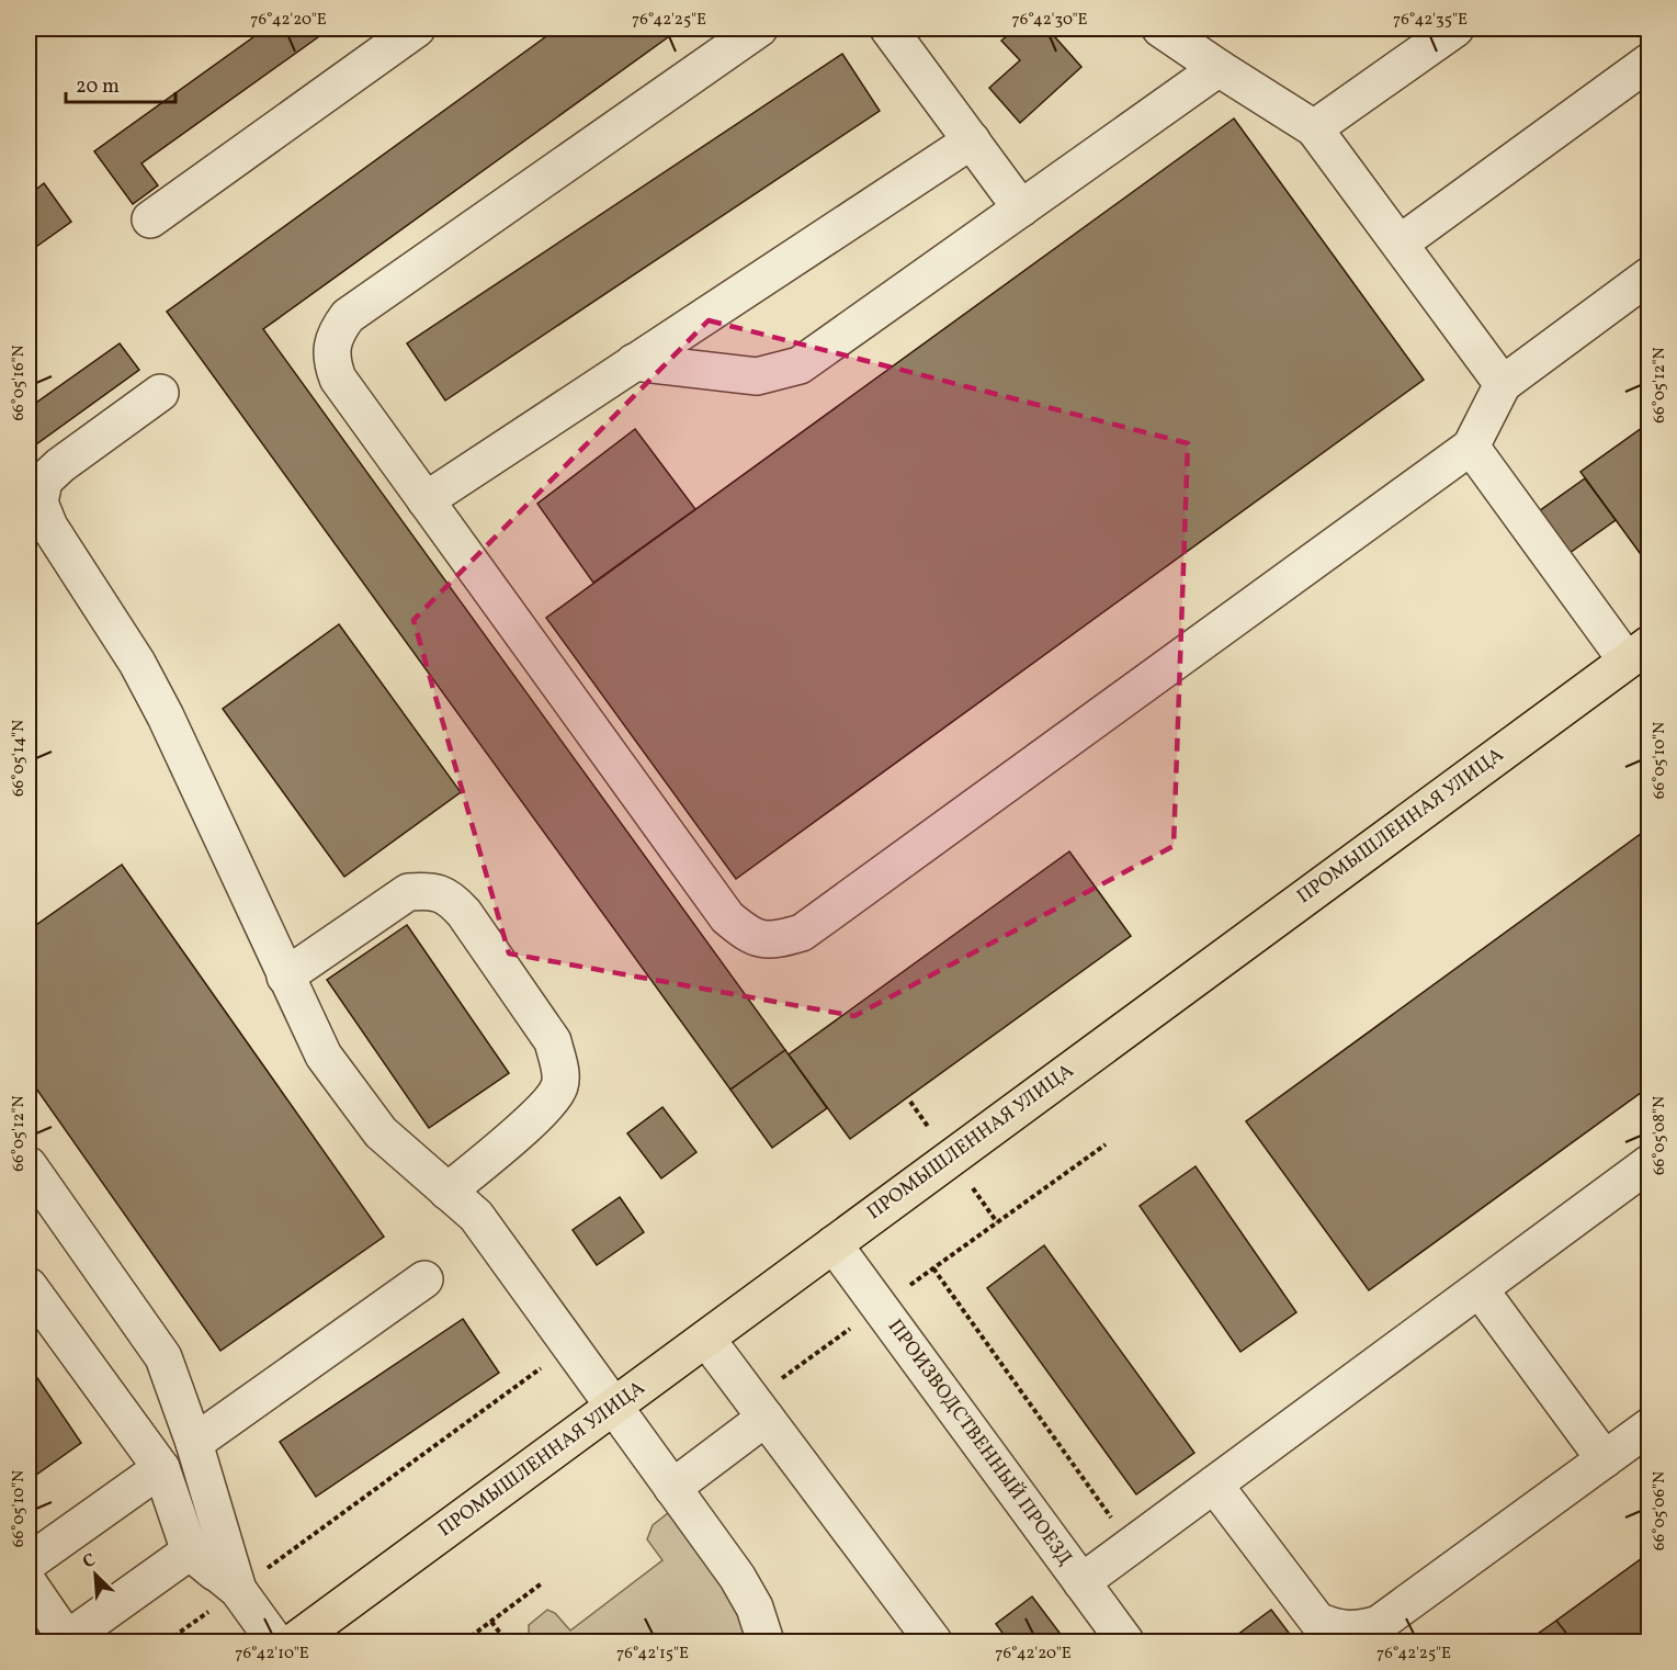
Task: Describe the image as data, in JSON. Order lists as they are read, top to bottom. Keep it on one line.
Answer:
{"streets":{"main road":["ПРОМЫШЛЕННАЯ УЛИЦА"],"street":["ПРОИЗВОДСТВЕННЫЙ ПРОЕЗД"]},"crossings":[["ПРОМЫШЛЕННАЯ УЛИЦА","ПРОИЗВОДСТВЕННЫЙ ПРОЕЗД"]],"scale_bar":"20 m","north":"top left","coordinates":["76°42'20\"E","76°42'25\"E","76°42'30\"E","76°42'35\"E","66°05'16\"N","66°05'12\"N","66°05'14\"N","66°05'10\"N","66°05'08\"N","66°05'06\"N","76°42'10\"E","76°42'15\"E"]}
